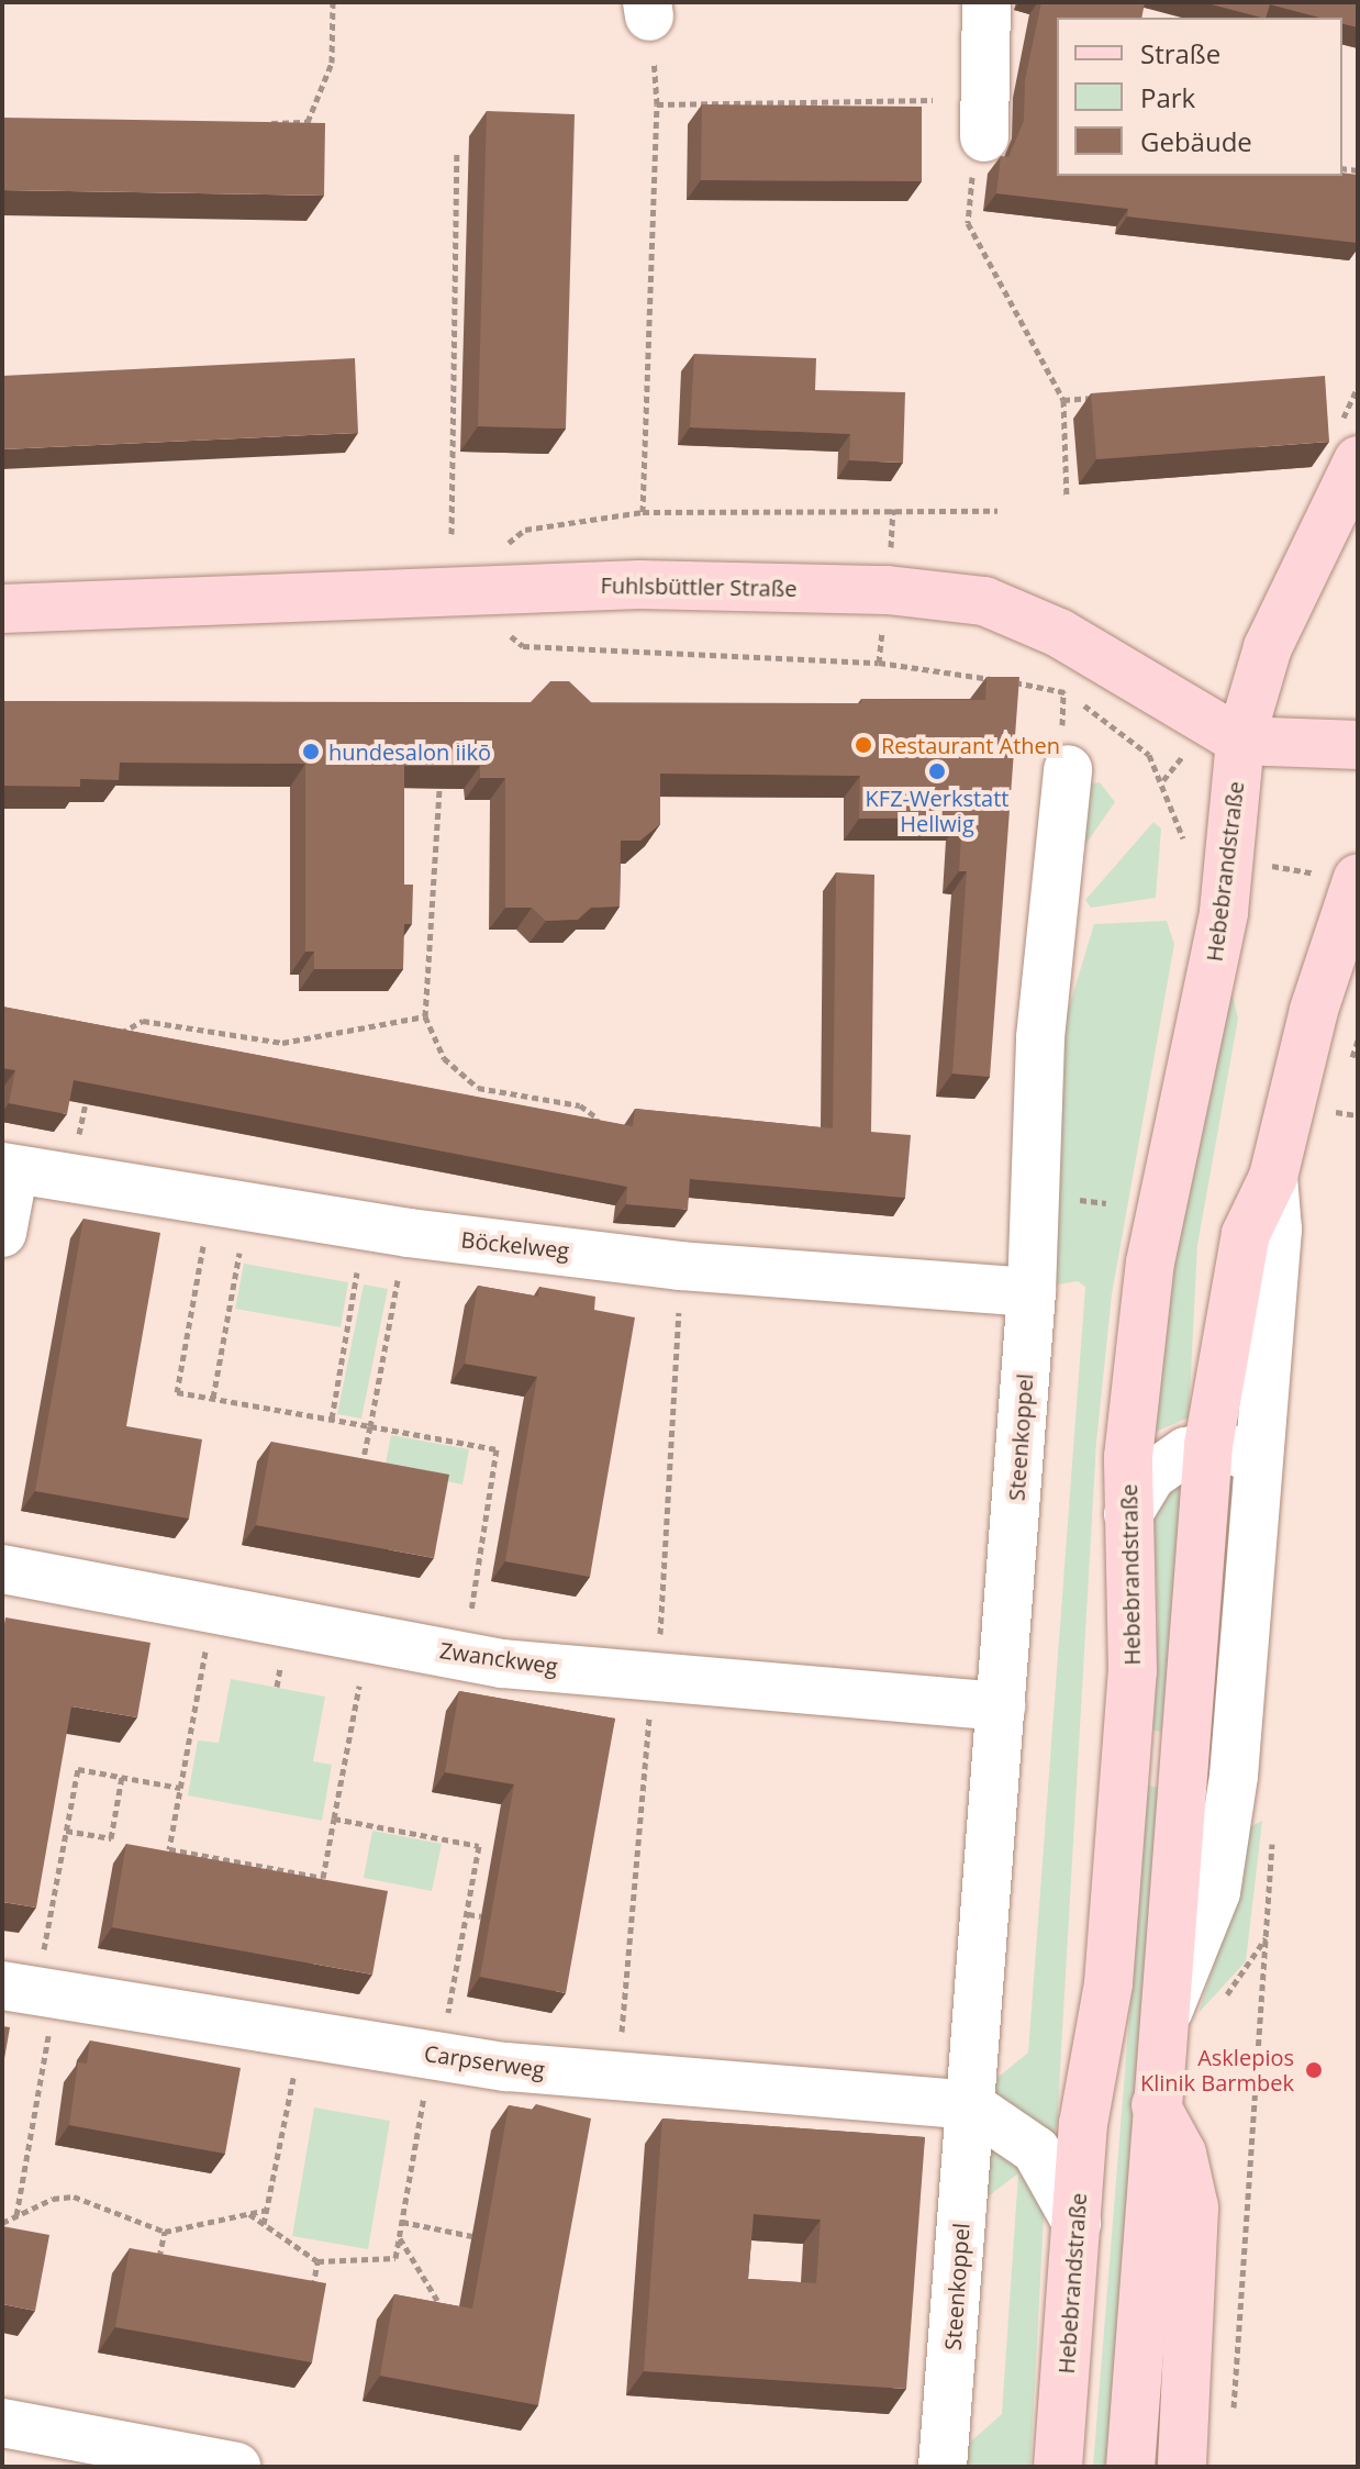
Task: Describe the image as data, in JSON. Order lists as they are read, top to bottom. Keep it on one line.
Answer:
{"streets":{"main road":["Fuhlsbüttler Straße","Hebebrandstraße"],"street":["Böckelweg","Steenkoppel","Zwanckweg","Carpserweg"]},"crossings":[["Fuhlsbüttler Straße","Hebebrandstraße"],["Böckelweg","Steenkoppel"],["Steenkoppel","Zwanckweg"],["Steenkoppel","Carpserweg"]],"places":["Restaurant Athen","hundesalon iikō","KFZ-Werkstatt Hellwig","Asklepios Klinik Barmbek"],"legend":["Straße","Park","Gebäude"]}
